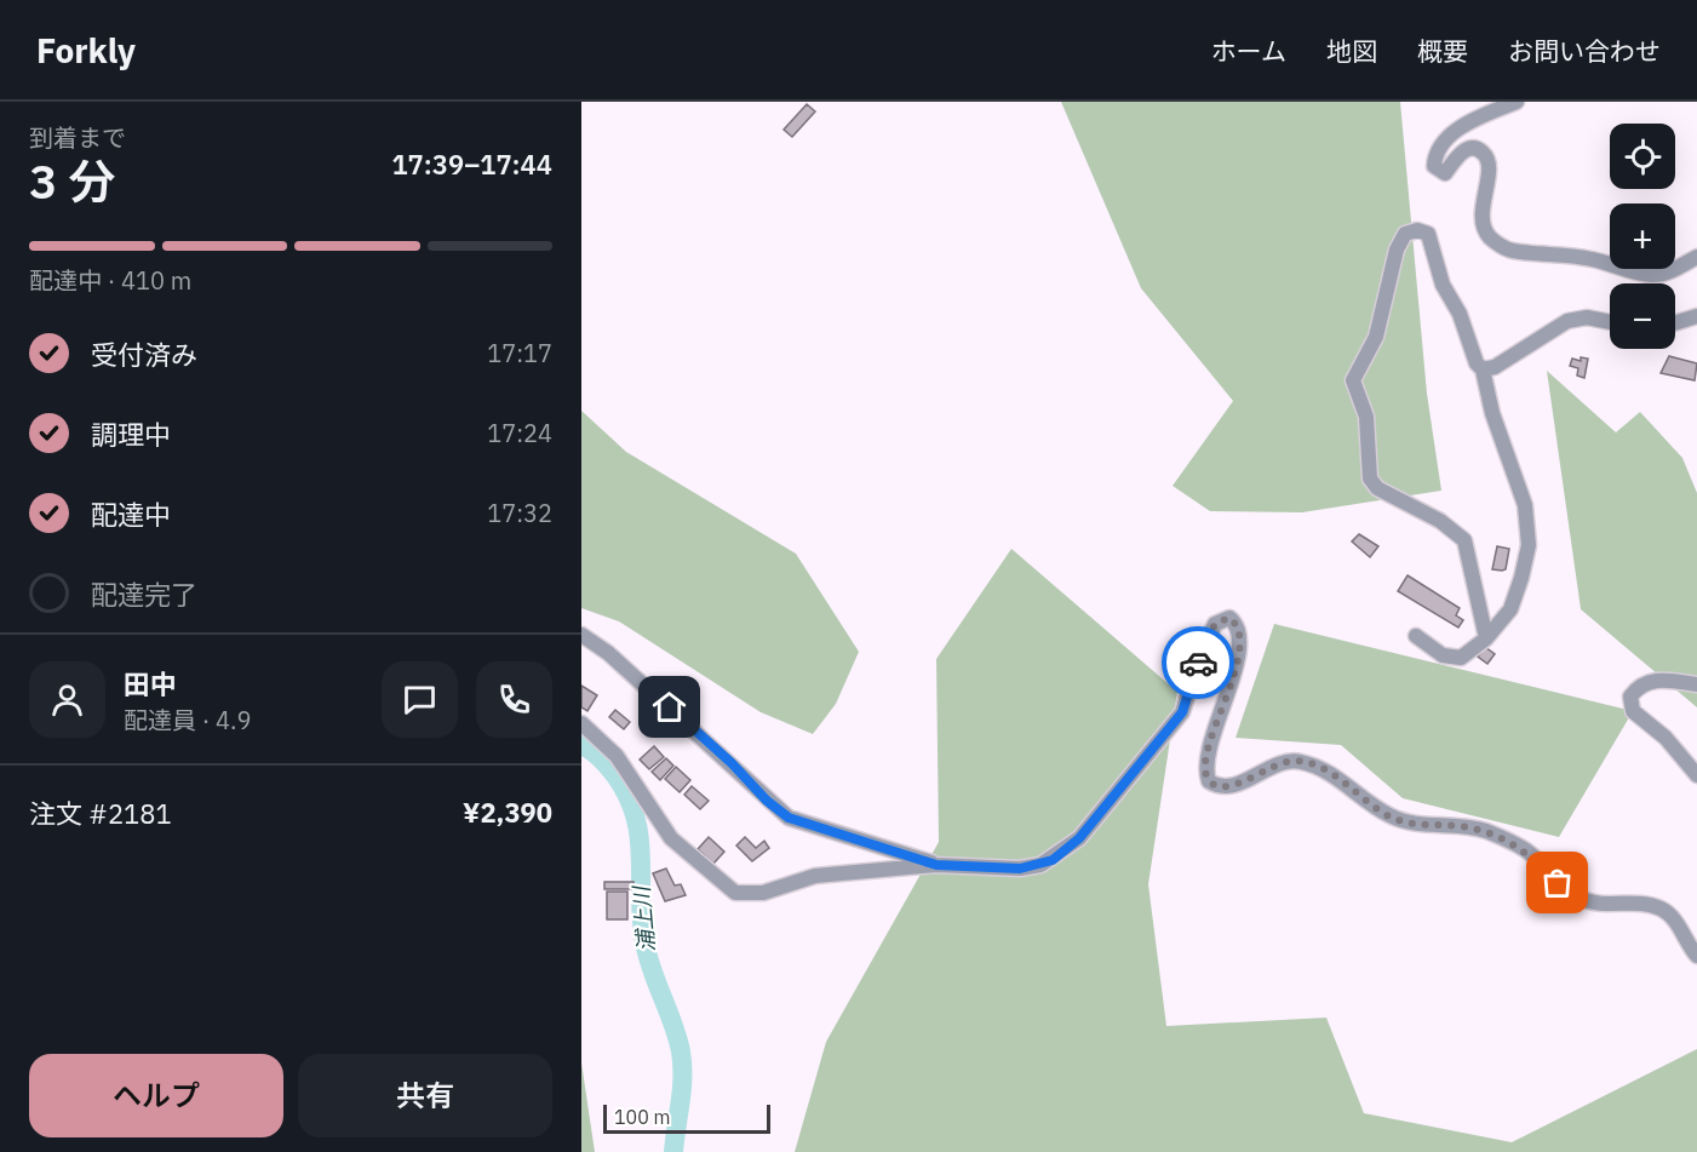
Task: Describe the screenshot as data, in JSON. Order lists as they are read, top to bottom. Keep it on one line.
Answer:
{"water":["浦上川"],"scale_bar":"100 m","page":{"header":"Forkly","nav":["ホーム","地図","概要","お問い合わせ"],"heading":["3 分","到着まで","17:39–17:44"],"panel":["田中","配達員 · 4.9","注文 #2181","¥2,390"],"map_buttons":["+","−"],"bar":"配達中 · 410 m","list":[["受付済み","17:17"],["調理中","17:24"],["配達中","17:32"],"配達完了"],"buttons":["ヘルプ","共有"],"scale":"100 m"}}
